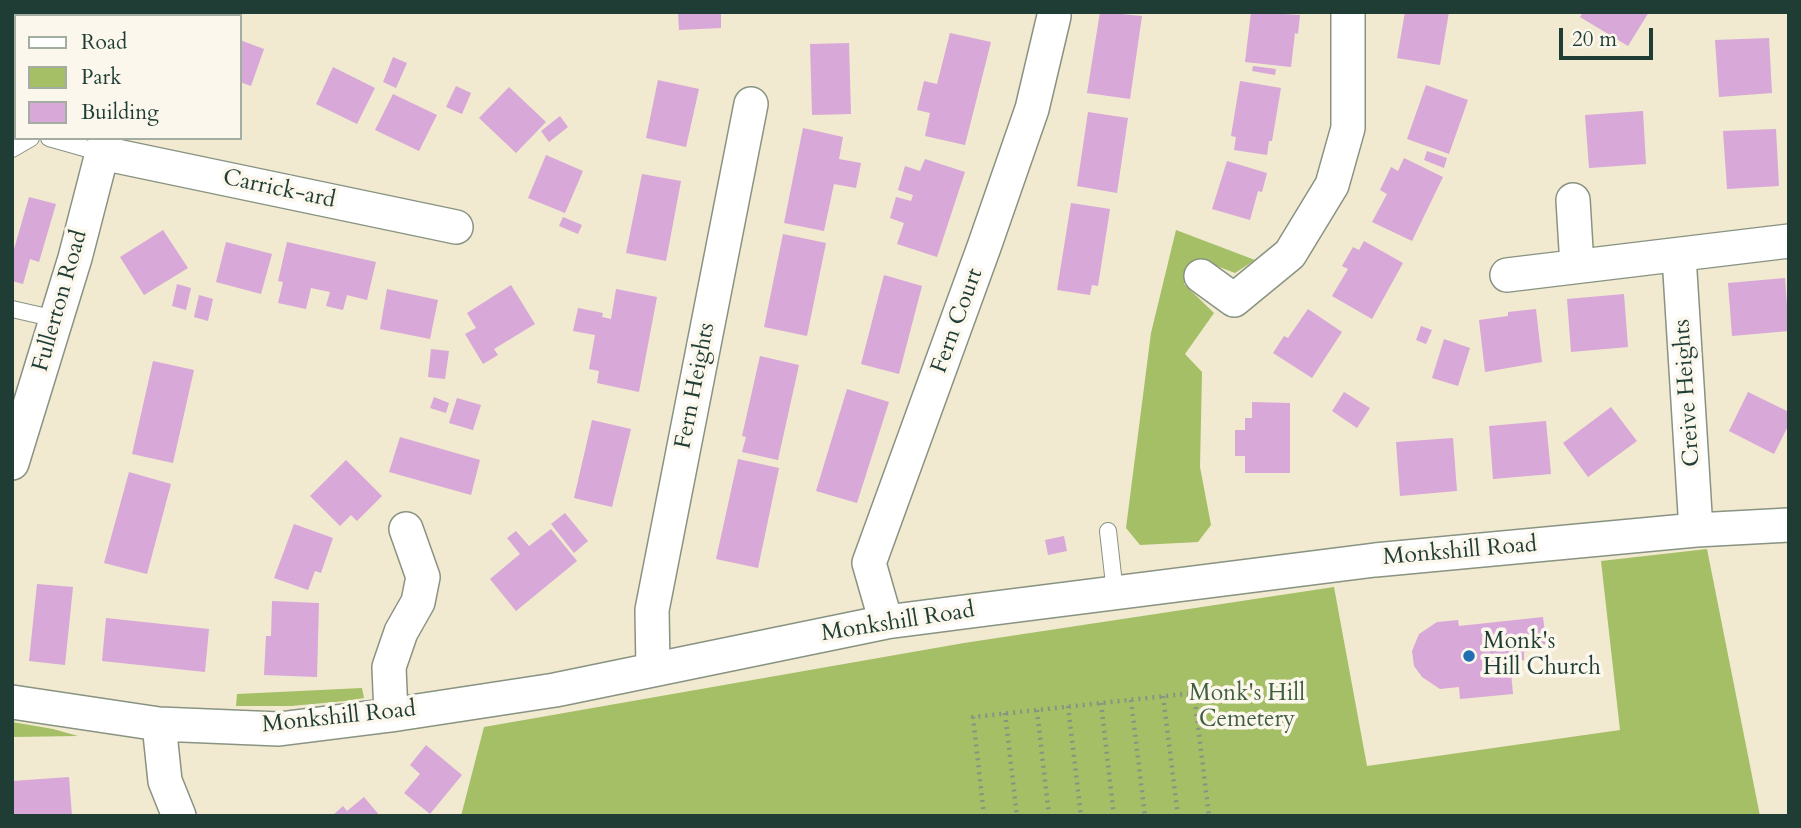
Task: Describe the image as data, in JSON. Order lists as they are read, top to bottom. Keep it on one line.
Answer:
{"streets":{"street":["Carrick-ard","Fullerton Road","Fern Court","Fern Heights","Creive Heights","Monkshill Road"]},"crossings":[["Carrick-ard","Fullerton Road"],["Fern Court","Monkshill Road"],["Fern Heights","Monkshill Road"],["Creive Heights","Monkshill Road"]],"parks":["Monk's Hill Cemetery"],"places":["Monk's Hill Church"],"legend":["Road","Park","Building"],"scale_bar":"20 m"}
